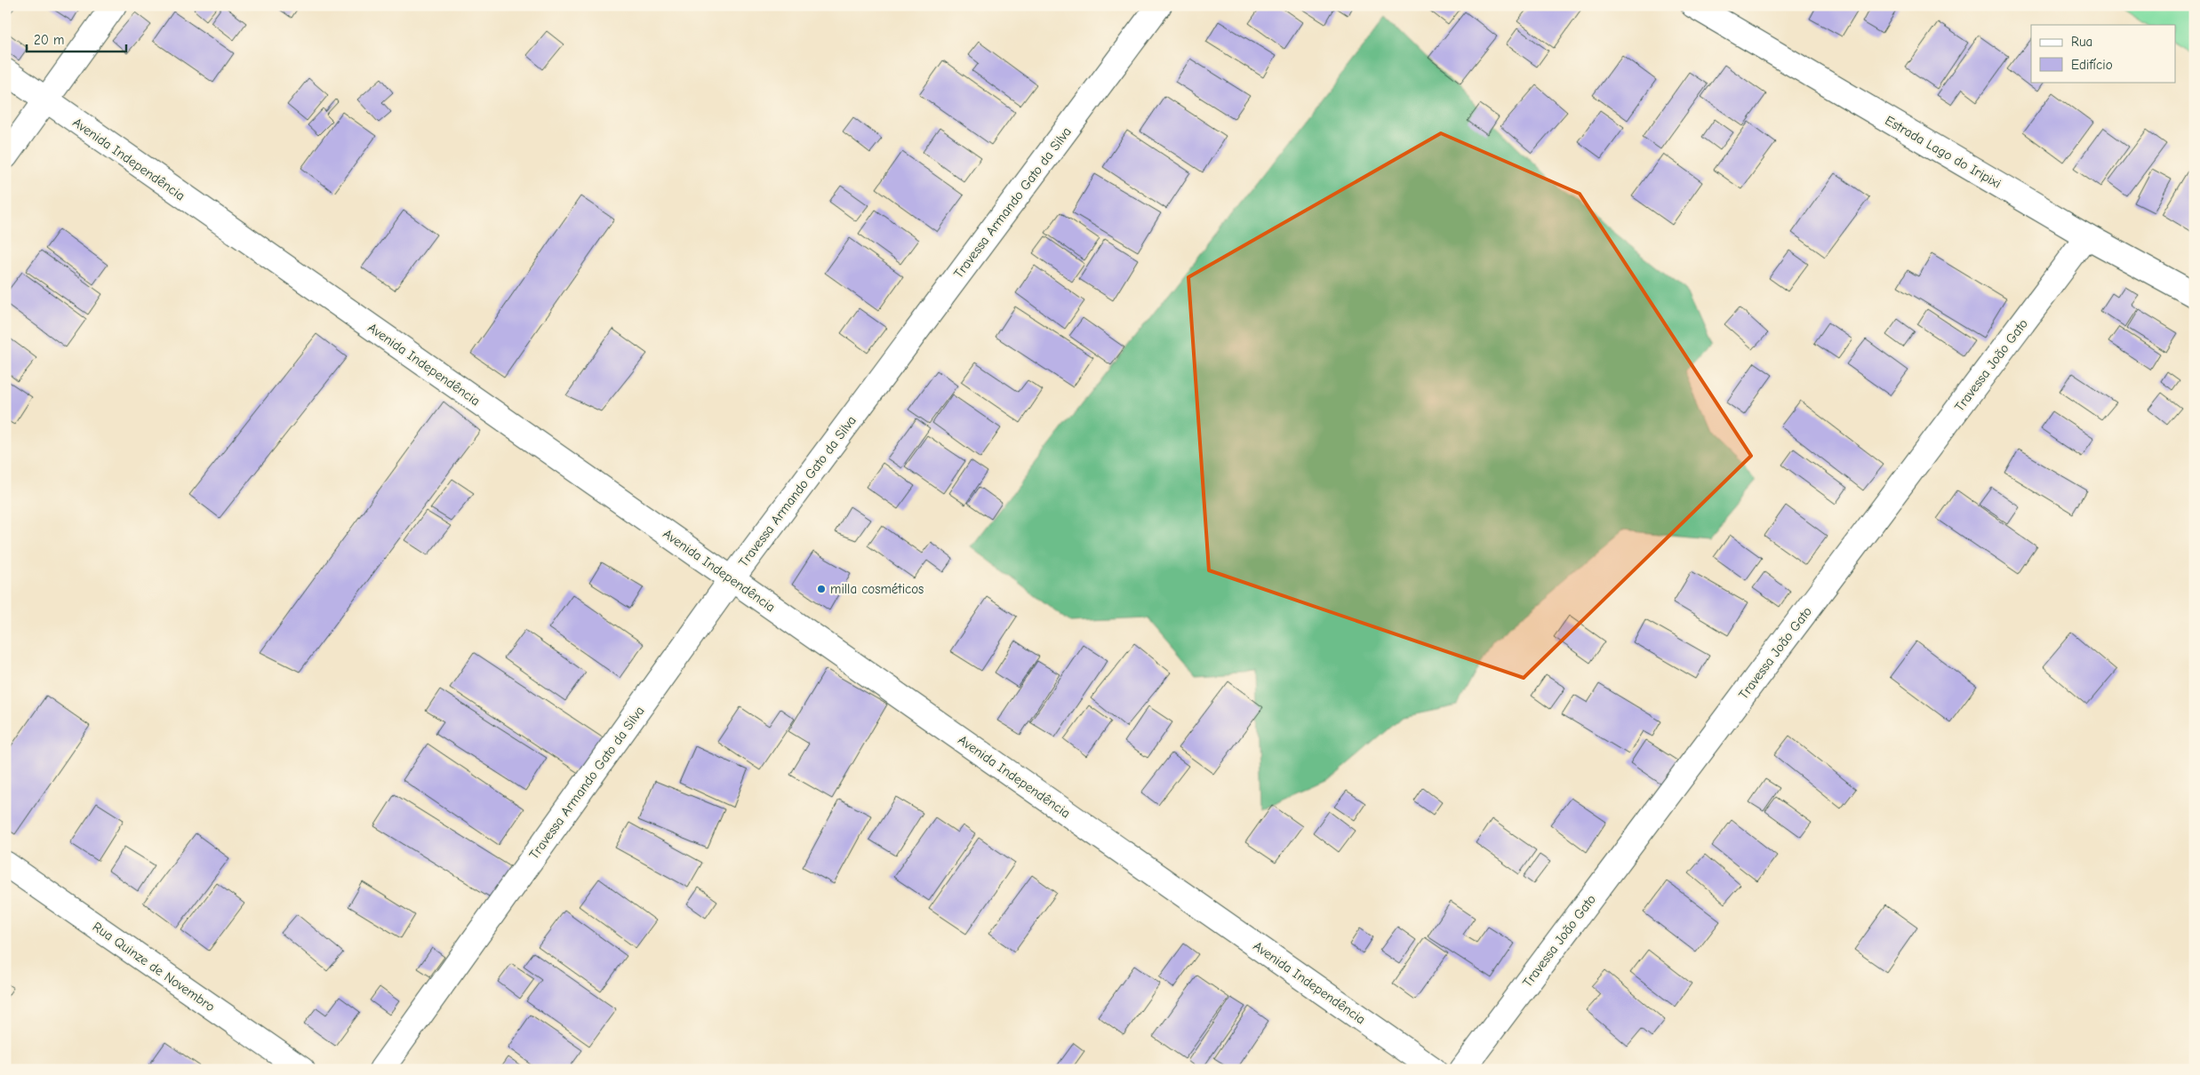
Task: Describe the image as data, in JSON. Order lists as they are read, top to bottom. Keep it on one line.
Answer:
{"streets":{"street":["Estrada Lago do Iripixi","Avenida Independência","Travessa Armando Gato da Silva","Travessa João Gato","Rua Quinze de Novembro"]},"crossings":[["Estrada Lago do Iripixi","Travessa João Gato"],["Avenida Independência","Travessa Armando Gato da Silva"]],"places":["milla cosméticos"],"legend":["Rua","Edifício"],"scale_bar":"20 m"}
